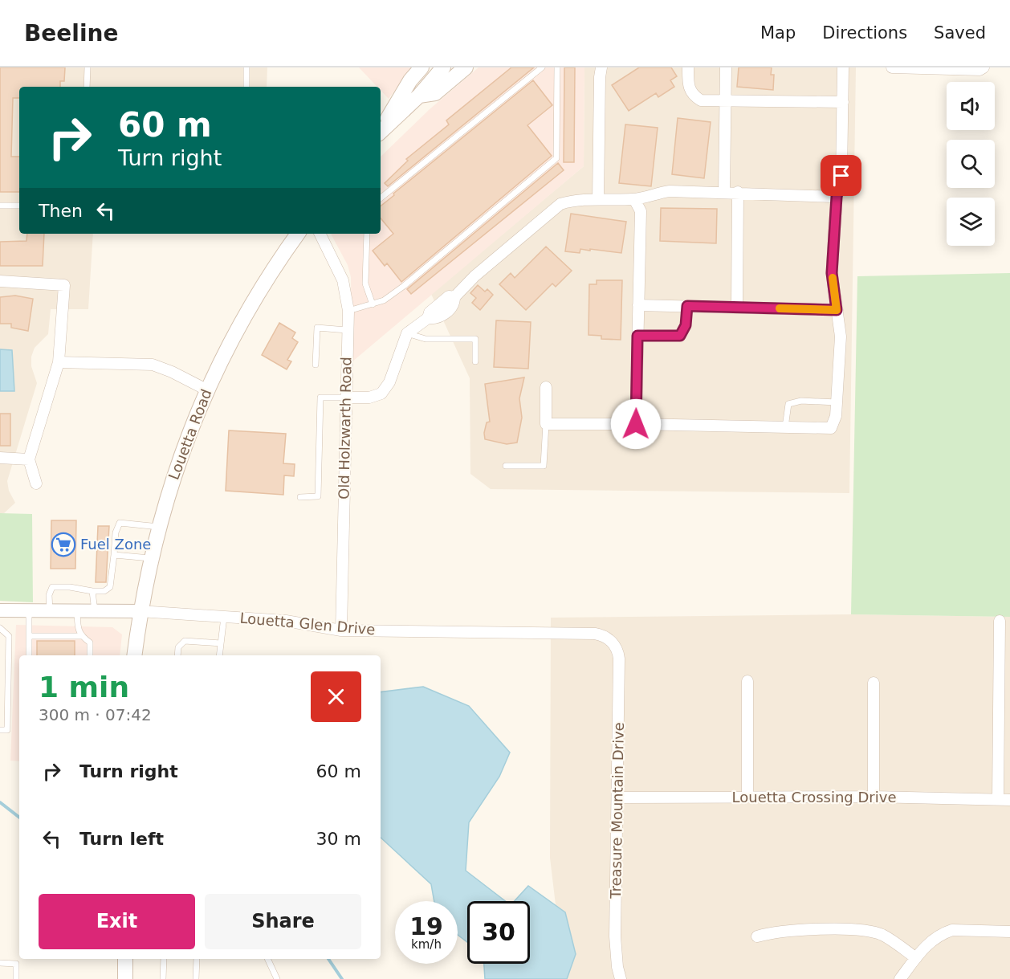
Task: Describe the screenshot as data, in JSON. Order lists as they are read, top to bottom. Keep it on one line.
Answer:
{"streets":{"main road":["Louetta Road"],"street":["Old Holzwarth Road","Louetta Glen Drive","Louetta Crossing Drive","Treasure Mountain Drive"]},"crossings":[["Old Holzwarth Road","Louetta Glen Drive"],["Louetta Road","Louetta Glen Drive"],["Louetta Glen Drive","Treasure Mountain Drive"],["Louetta Crossing Drive","Treasure Mountain Drive"]],"places":{"supermarket":["Fuel Zone"]},"page":{"header":"Beeline","nav":["Map","Directions","Saved"],"turn":["60 m","Turn right"],"then":"Then","heading":["1 min","300 m · 07:42"],"list":[{"name":"Turn right","value":"60 m"},{"name":"Turn left","value":"30 m"}],"buttons":["Exit","Share"],"speed":"19 km/h","limit":"30"}}
